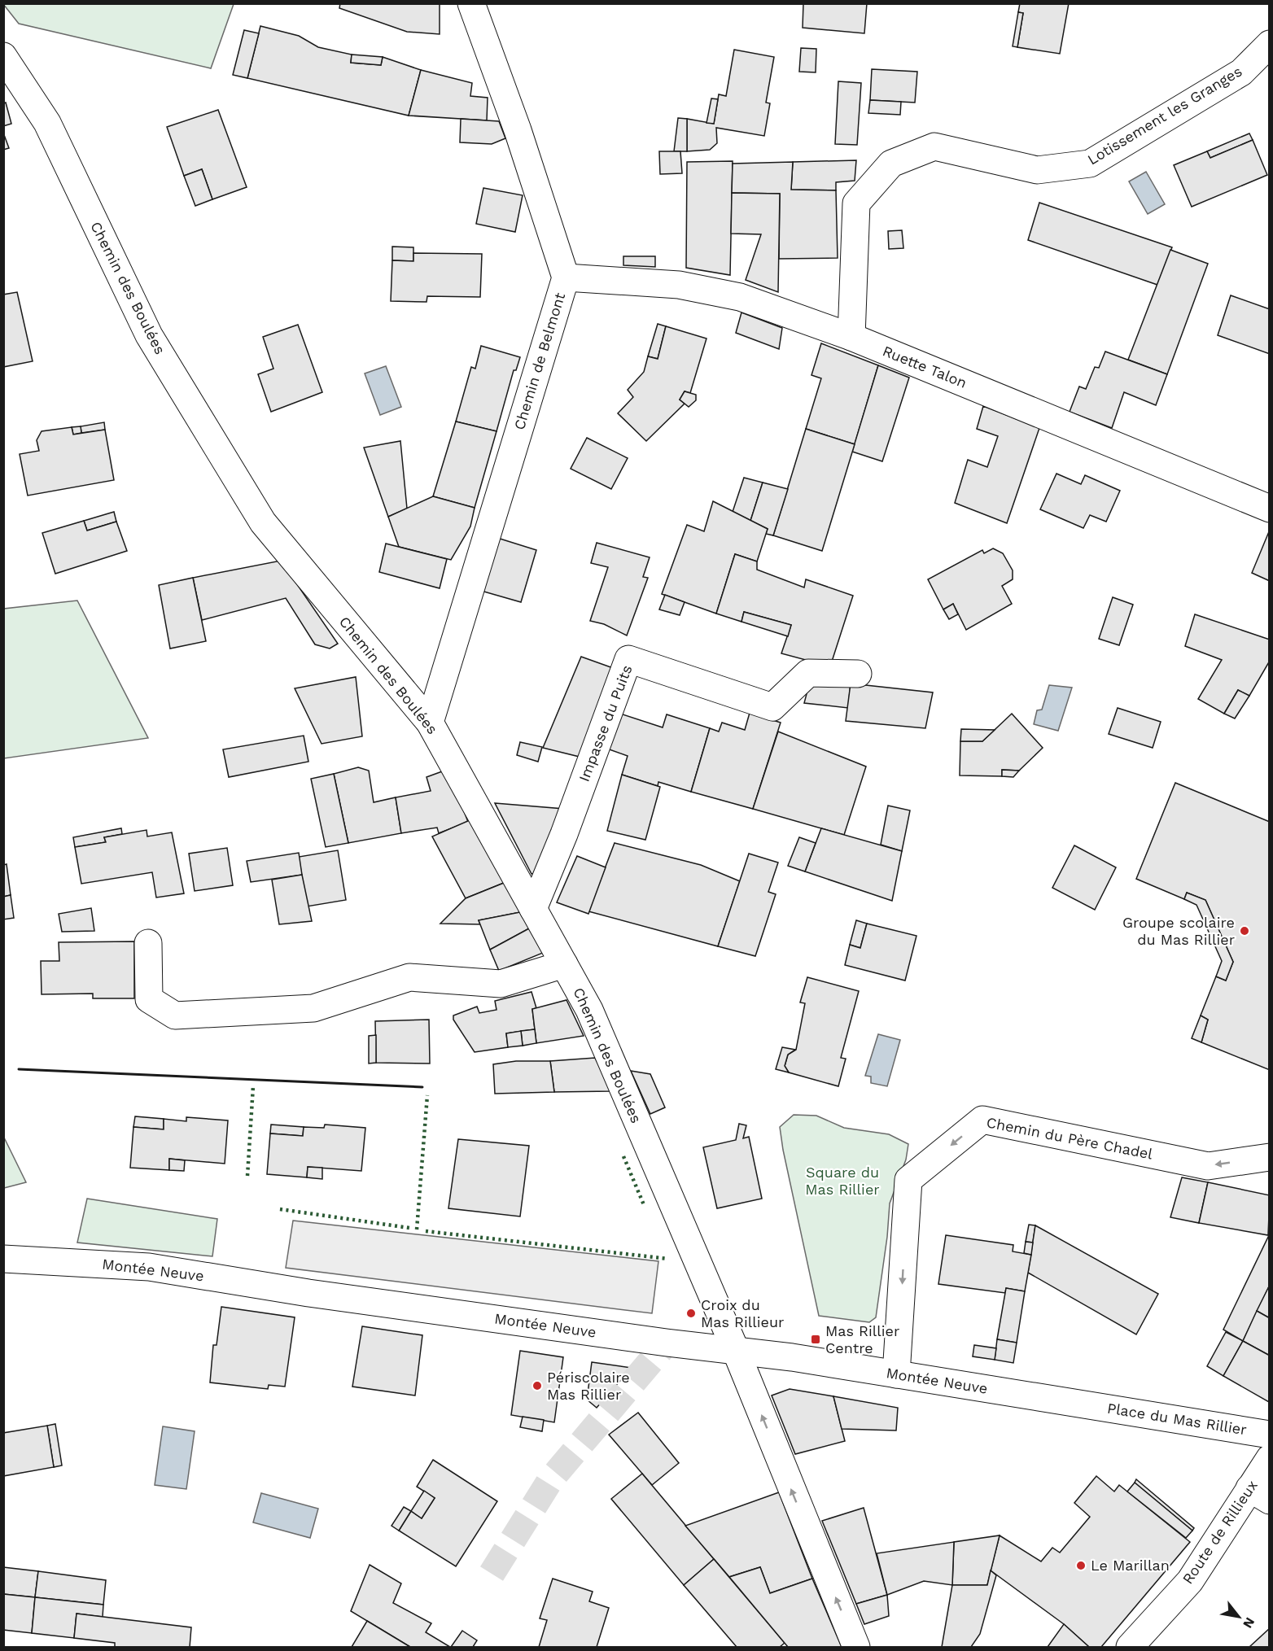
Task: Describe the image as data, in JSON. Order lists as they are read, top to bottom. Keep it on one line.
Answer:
{"streets":{"street":["Lotissement les Granges","Chemin des Boulées","Chemin de Belmont","Ruette Talon","Impasse du Puits","Chemin du Père Chadel","Montée Neuve","Place du Mas Rillier","Route de Rillieux"]},"crossings":[["Lotissement les Granges","Ruette Talon"],["Chemin des Boulées","Chemin de Belmont"],["Chemin des Boulées","Impasse du Puits"],["Chemin des Boulées","Montée Neuve"],["Chemin de Belmont","Ruette Talon"],["Chemin du Père Chadel","Montée Neuve"],["Montée Neuve","Place du Mas Rillier"]],"parks":["Square du Mas Rillier"],"places":{"other":["Groupe scolaire du Mas Rillier","Croix du Mas Rillieur","Périscolaire Mas Rillier","Le Marillan"],"transit":["Mas Rillier Centre"]},"north":"bottom right"}
